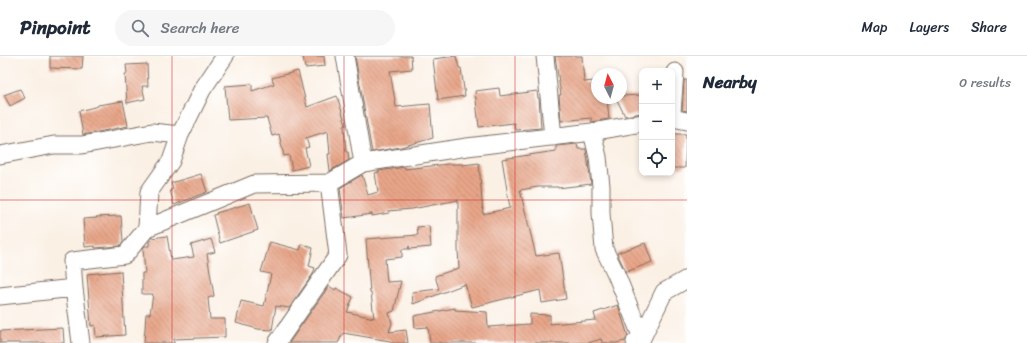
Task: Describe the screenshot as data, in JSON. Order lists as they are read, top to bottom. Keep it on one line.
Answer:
{"north":"top","page":{"header":"Pinpoint","search":"Search here","nav":["Map","Layers","Share"],"heading":["Nearby","0 results"],"map_buttons":["+","−"]}}
